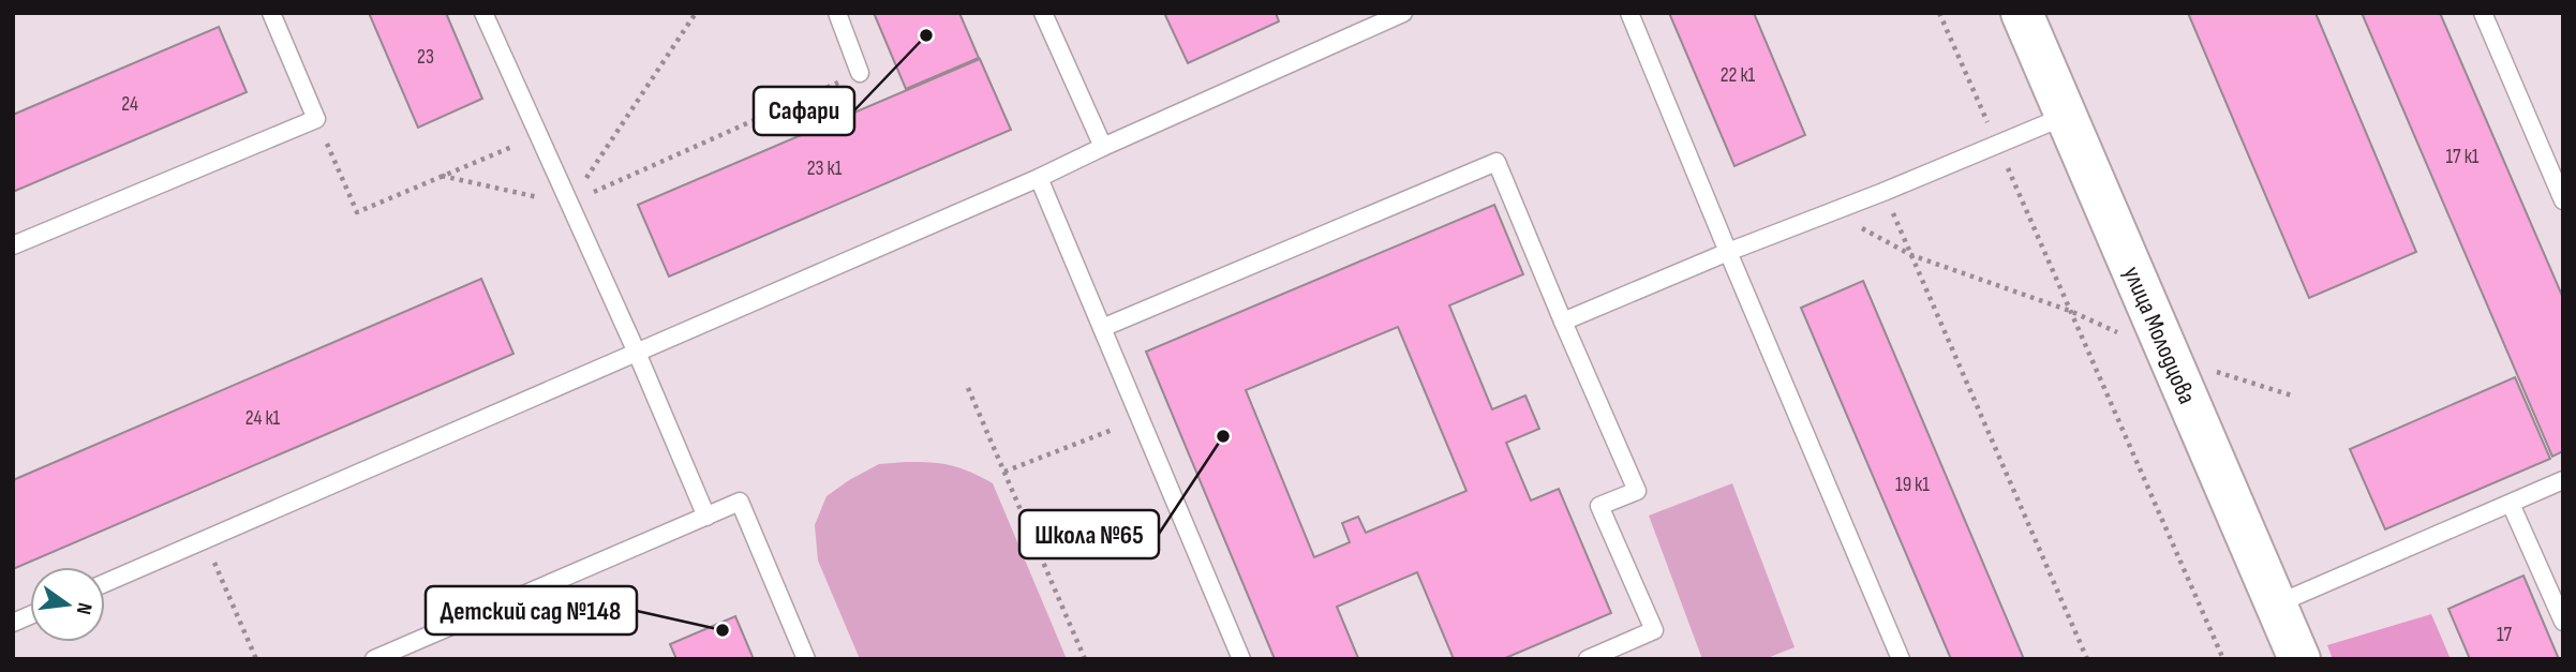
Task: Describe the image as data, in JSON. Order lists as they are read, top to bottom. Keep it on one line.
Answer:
{"streets":{"street":["улица Молодцова"]},"places":["Сафари","Школа №65","Детский сад №148"],"house_numbers":["23","22 к1","24","17 к1","23 к1","24 к1","19 к1","17"],"north":"right"}
